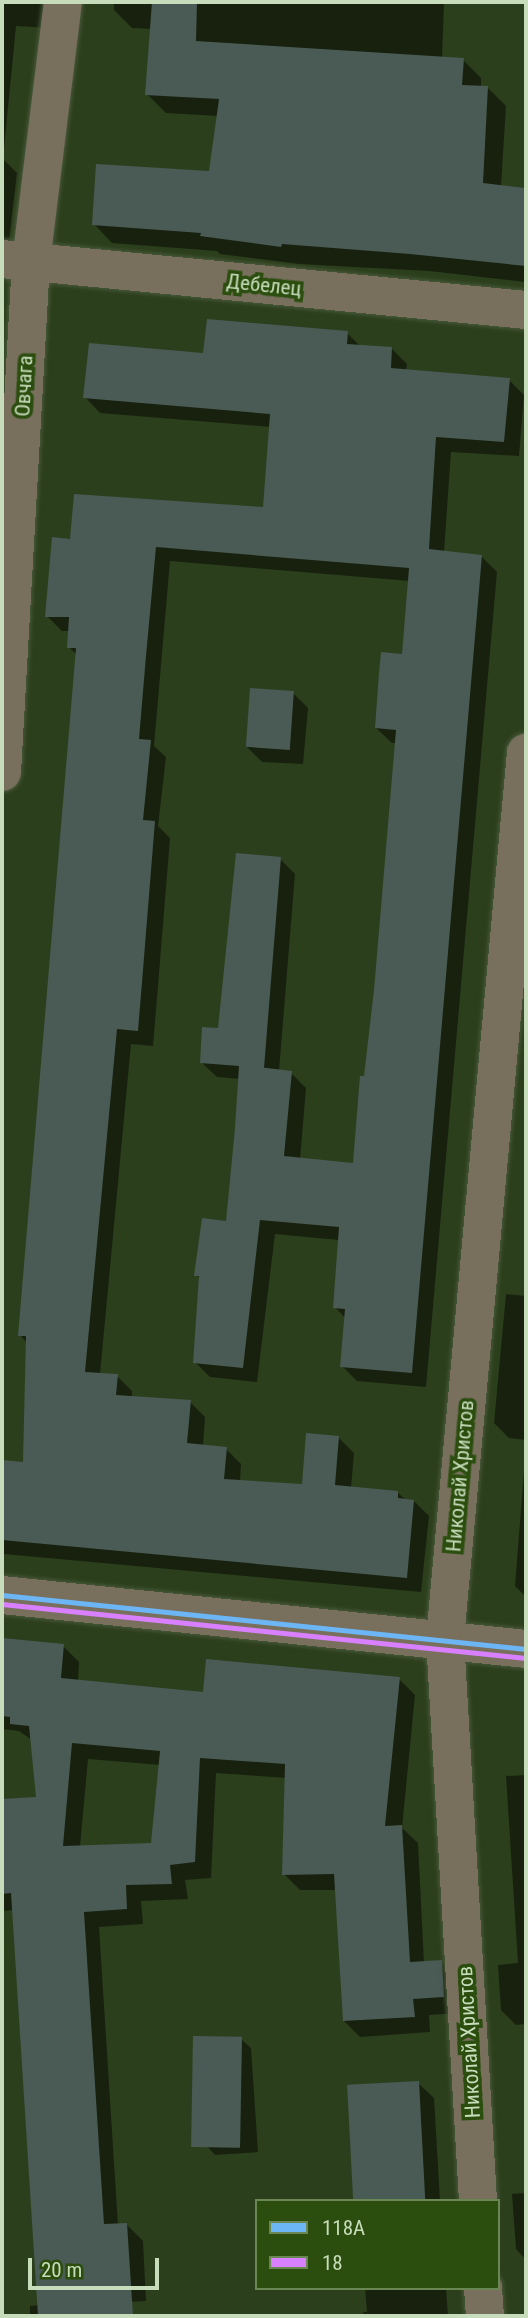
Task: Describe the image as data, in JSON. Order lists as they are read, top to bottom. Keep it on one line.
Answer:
{"streets":{"street":["Дебелец","Овчага","Николай Христов"]},"crossings":[["Дебелец","Овчага"]],"lines":["transit line 118А","transit line 18"],"legend":["118А","18"],"scale_bar":"20 m"}
